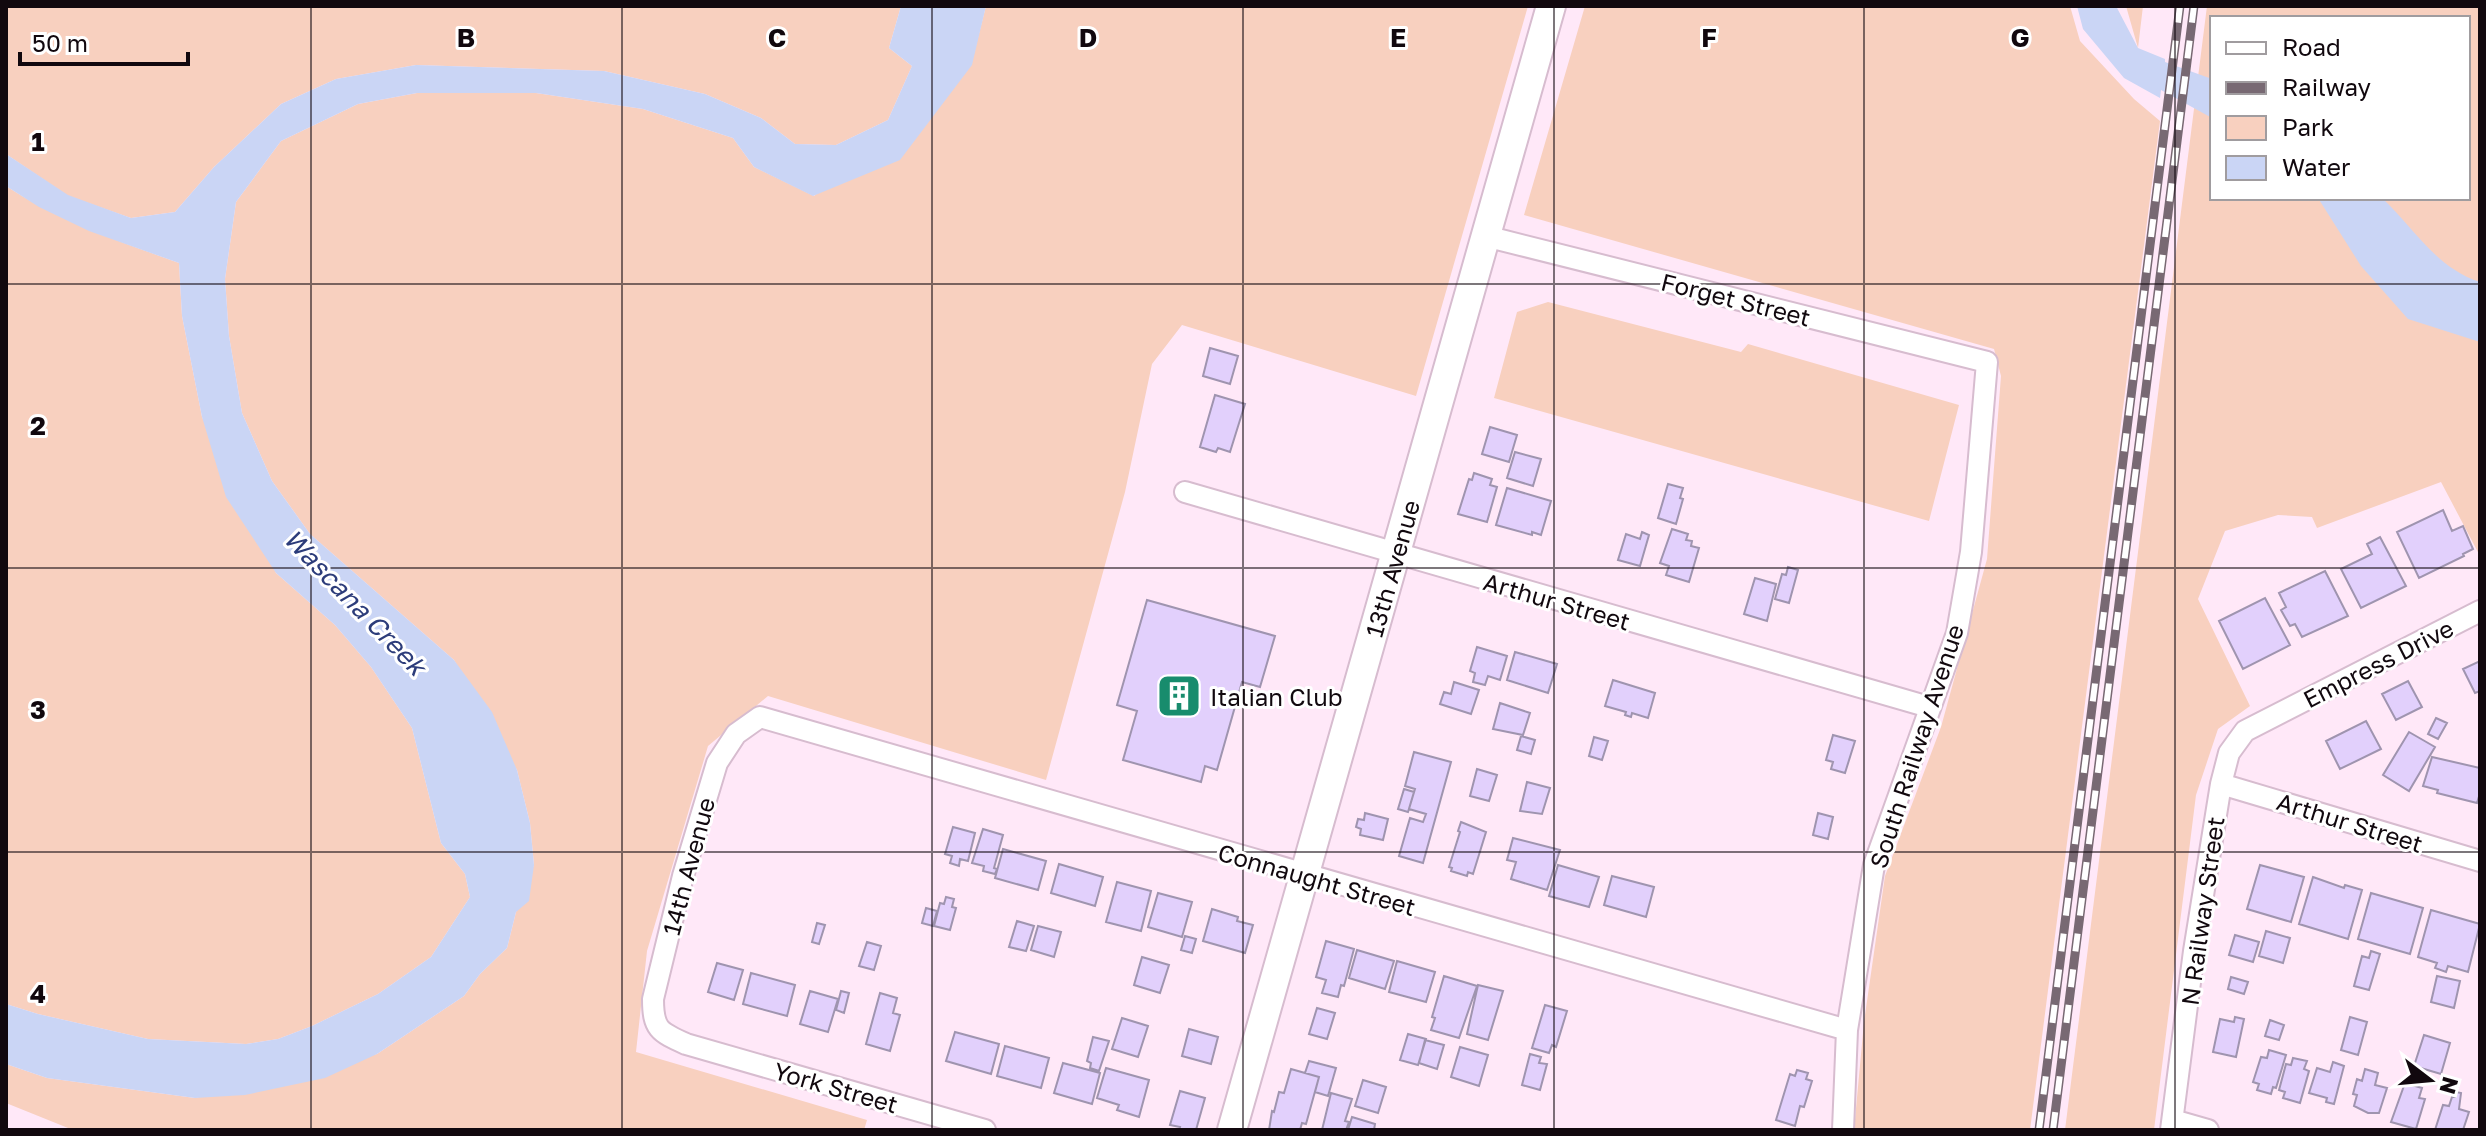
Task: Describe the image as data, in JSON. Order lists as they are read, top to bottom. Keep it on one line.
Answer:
{"streets":{"street":["Forget Street","13th Avenue","Arthur Street","Empress Drive","South Railway Avenue","14th Avenue","Connaught Street","N Railway Street","York Street"]},"crossings":[["Forget Street","13th Avenue"],["Forget Street","South Railway Avenue"],["13th Avenue","Arthur Street"],["13th Avenue","Connaught Street"],["Arthur Street","South Railway Avenue"],["Arthur Street","N Railway Street"],["Empress Drive","N Railway Street"],["South Railway Avenue","Connaught Street"],["14th Avenue","Connaught Street"],["14th Avenue","York Street"]],"water":["Wascana Creek"],"places":{"building":["Italian Club"]},"legend":["Road","Railway","Park","Water"],"scale_bar":"50 m","north":"right","grid":{"columns":["B","C","D","E","F","G"],"rows":["1","2","3","4"]}}
